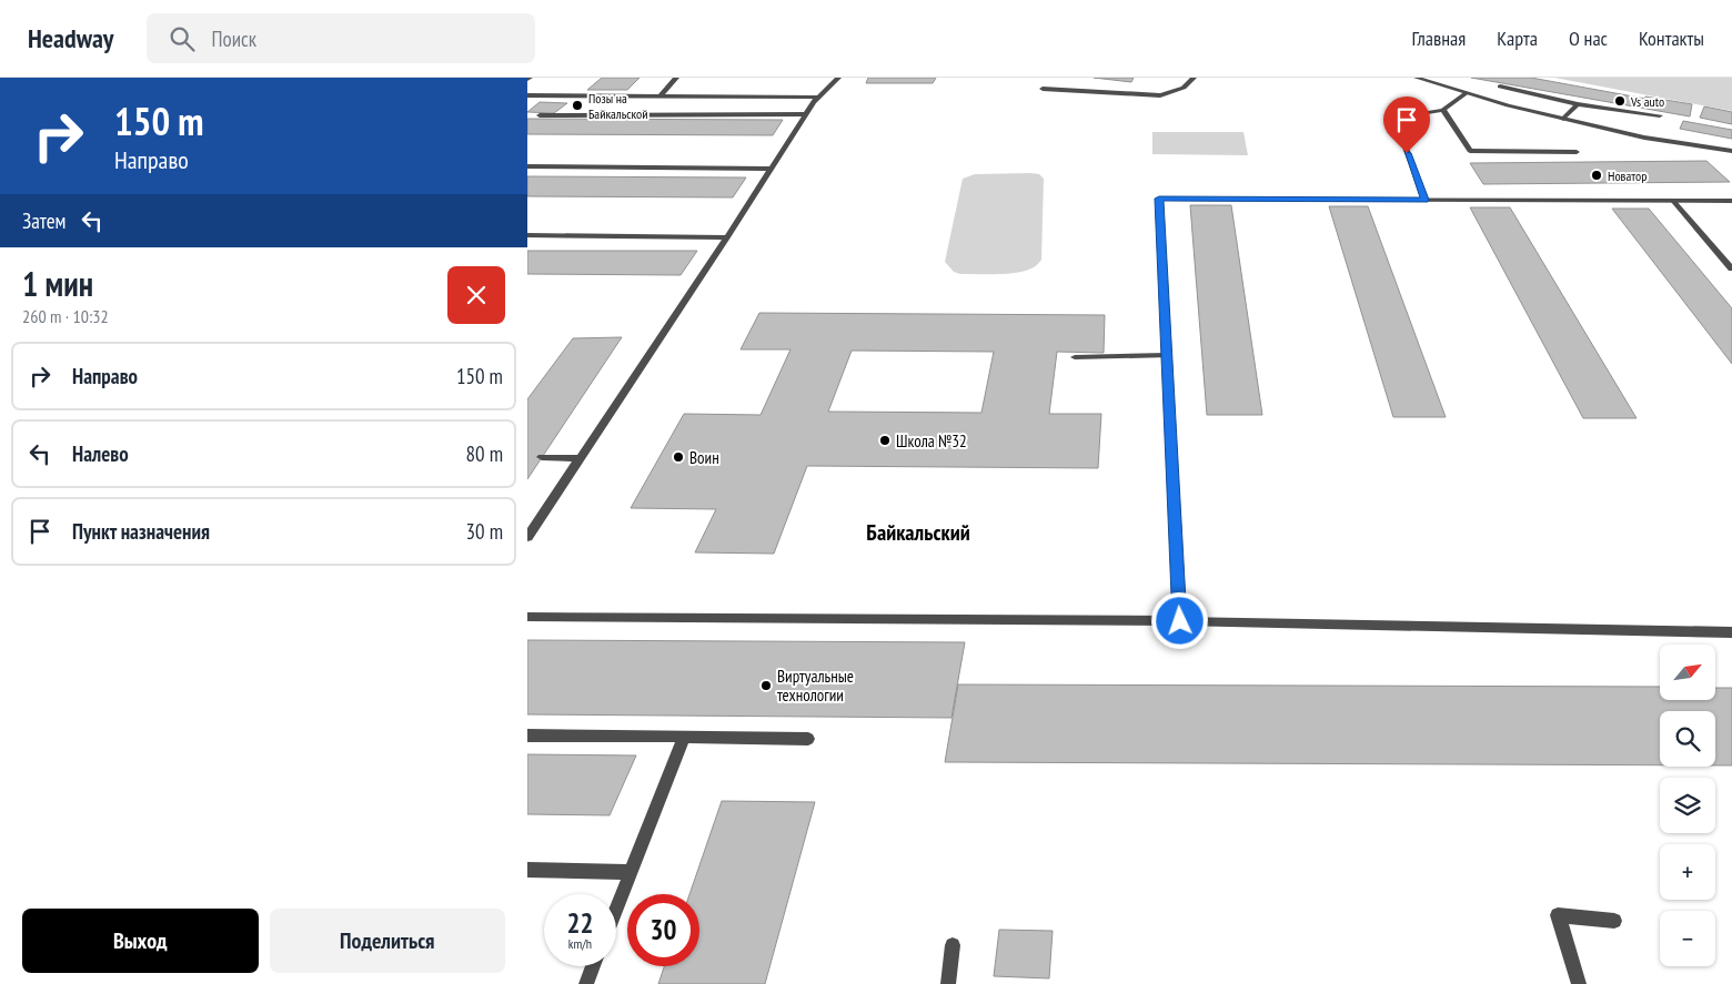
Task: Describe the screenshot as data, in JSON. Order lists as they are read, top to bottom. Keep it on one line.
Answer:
{"districts":["Байкальский"],"places":["Vs auto","Позы на Байкальской","Новатор","Школа №32","Воин","Виртуальные технологии"],"north":"top right","page":{"header":"Headway","search":"Поиск","nav":["Главная","Карта","О нас","Контакты"],"turn":["150 m","Направо"],"then":"Затем","heading":["1 мин","260 m · 10:32"],"list":[{"name":"Направо","value":"150 m"},{"name":"Налево","value":"80 m"},{"name":"Пункт назначения","value":"30 m"}],"map_buttons":["+","−"],"speed":"22 km/h","limit":"30","buttons":["Выход","Поделиться"]}}
